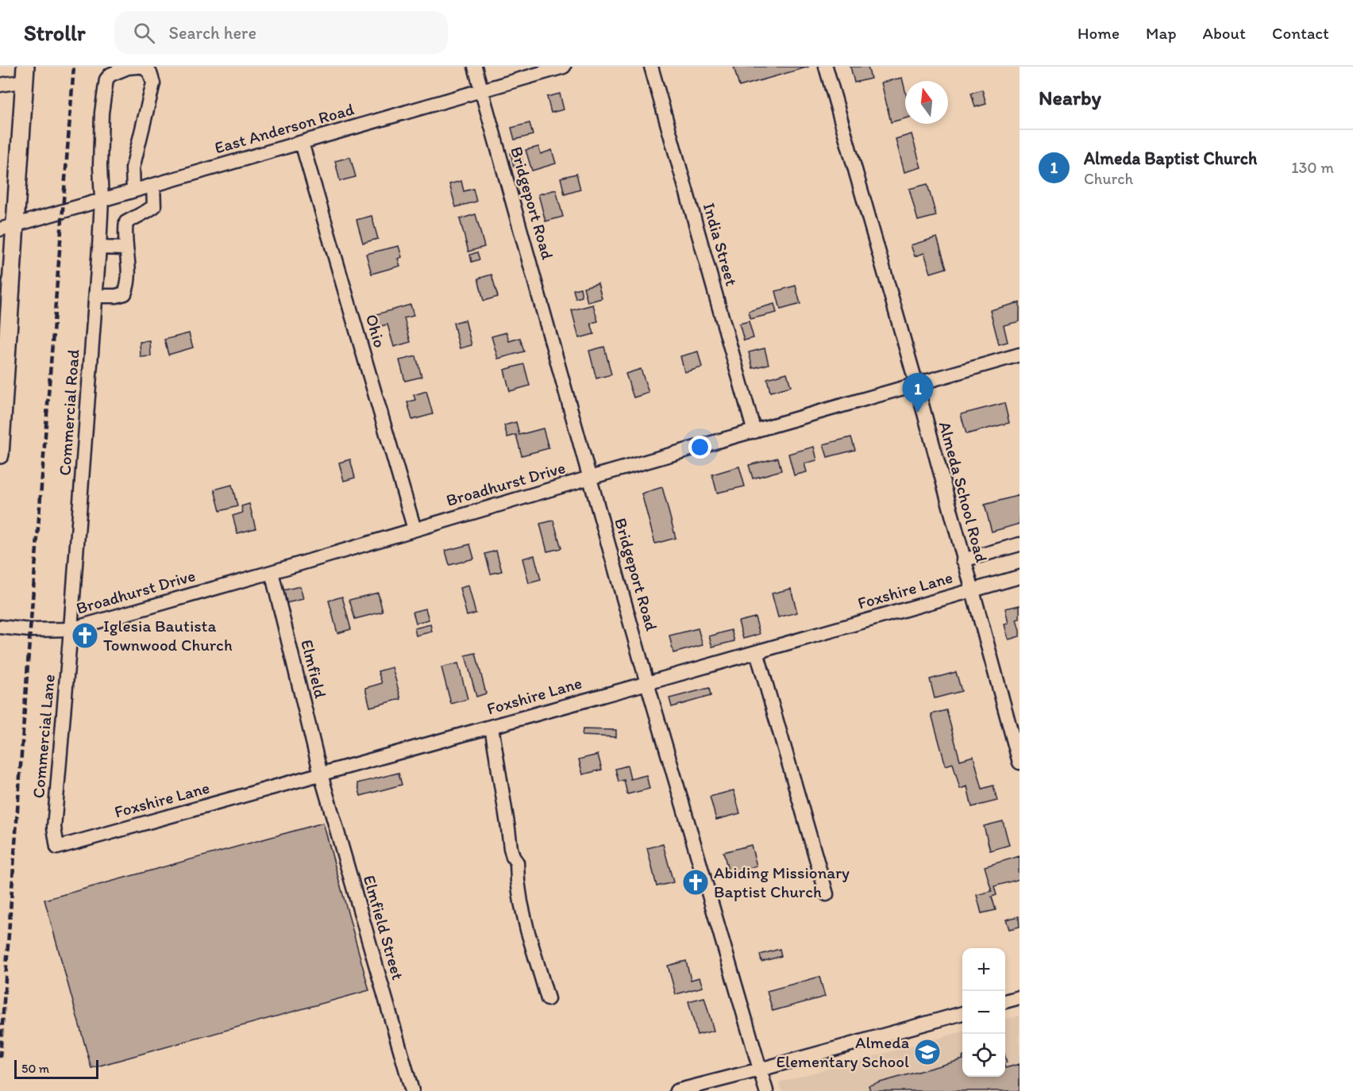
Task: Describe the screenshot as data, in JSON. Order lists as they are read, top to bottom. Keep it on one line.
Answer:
{"streets":{"street":["East Anderson Road","Bridgeport Road","India Street","Ohio","Commercial Road","Broadhurst Drive","Almeda School Road","Foxshire Lane","Elmfield","Commercial Lane","Elmfield Street"]},"crossings":[["East Anderson Road","Bridgeport Road"],["East Anderson Road","Ohio"],["East Anderson Road","Commercial Road"],["Bridgeport Road","Broadhurst Drive"],["Bridgeport Road","Foxshire Lane"],["India Street","Broadhurst Drive"],["Ohio","Broadhurst Drive"],["Commercial Road","Broadhurst Drive"],["Commercial Road","Commercial Lane"],["Broadhurst Drive","Almeda School Road"],["Broadhurst Drive","Elmfield"],["Broadhurst Drive","Commercial Lane"],["Almeda School Road","Foxshire Lane"],["Foxshire Lane","Elmfield"],["Foxshire Lane","Commercial Lane"],["Foxshire Lane","Elmfield Street"],["Elmfield","Elmfield Street"]],"places":{"church":["Iglesia Bautista Townwood Church","Abiding Missionary Baptist Church"],"school or university":["Almeda Elementary School"]},"scale_bar":"50 m","north":"top","page":{"header":"Strollr","search":"Search here","nav":["Home","Map","About","Contact"],"heading":"Nearby","list":[{"mark":"1","name":"Almeda Baptist Church","note":"Church","value":"130 m"}],"pins":"1","map_buttons":["+","−"],"scale":"50 m"}}
